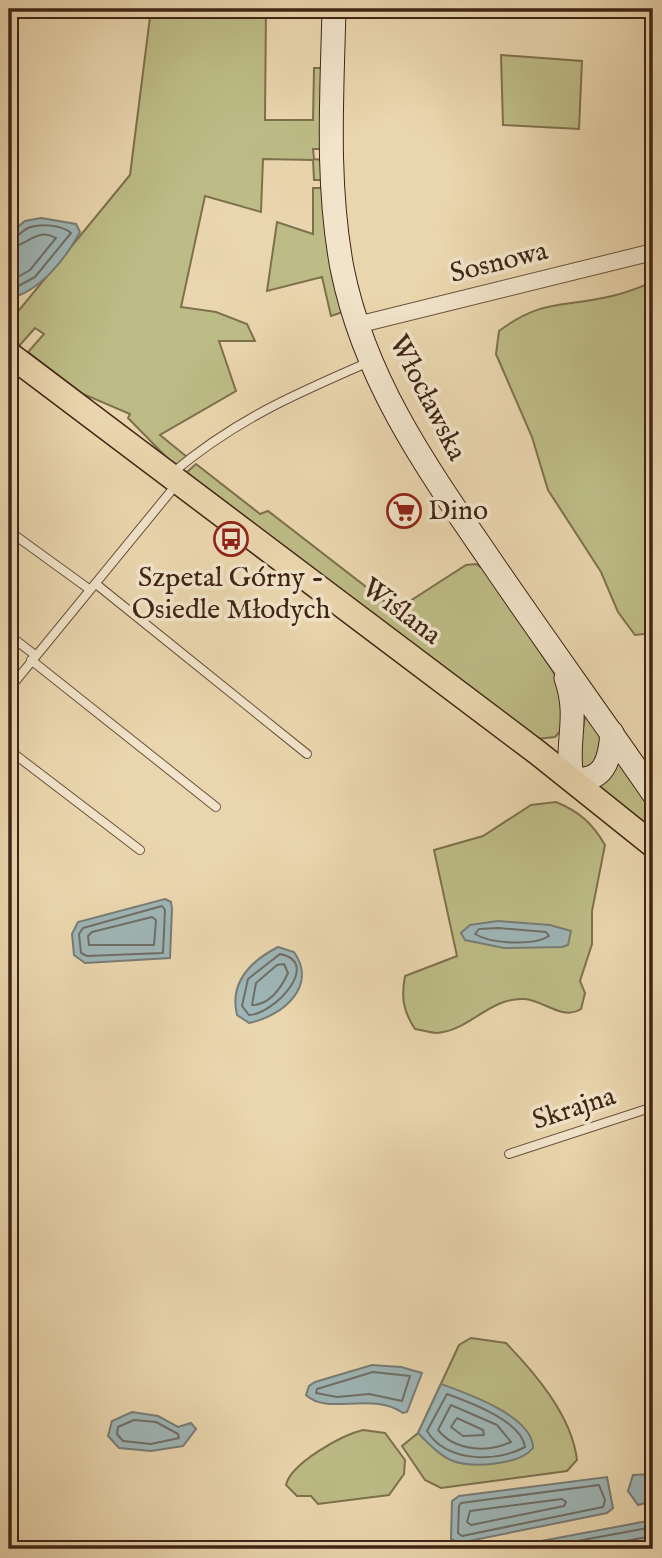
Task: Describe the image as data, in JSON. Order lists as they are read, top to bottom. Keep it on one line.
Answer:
{"streets":{"main road":["Włocławska","Wiślana"],"street":["Sosnowa"],"lane":["Skrajna"]},"crossings":[["Sosnowa","Włocławska"]],"places":{"supermarket":["Dino"],"bus stop":["Szpetal Górny - Osiedle Młodych"]}}
